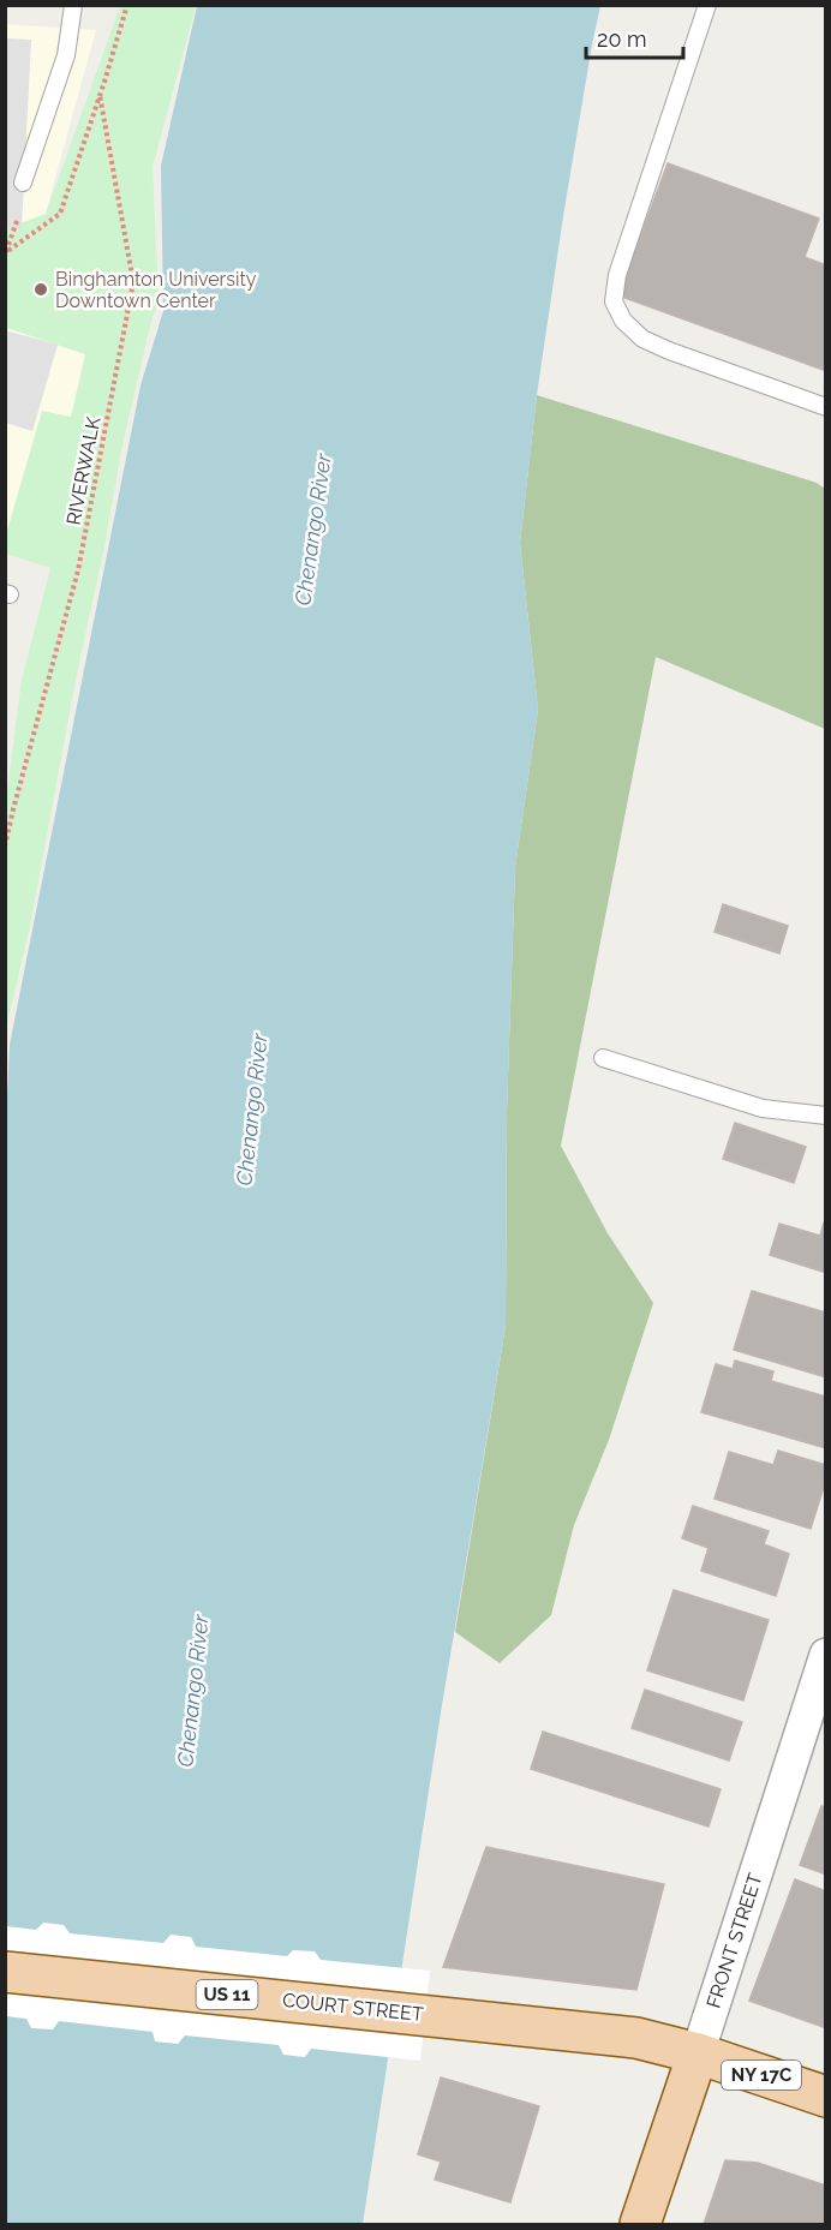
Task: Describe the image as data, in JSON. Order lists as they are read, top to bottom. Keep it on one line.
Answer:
{"streets":{"main road":["FRONT STREET","US 11","COURT STREET","NY 17C"],"path":["RIVERWALK"]},"crossings":[["FRONT STREET","COURT STREET"],["FRONT STREET","NY 17C"],["COURT STREET","NY 17C"]],"water":["Chenango River"],"places":["Binghamton University Downtown Center"],"scale_bar":"20 m"}
